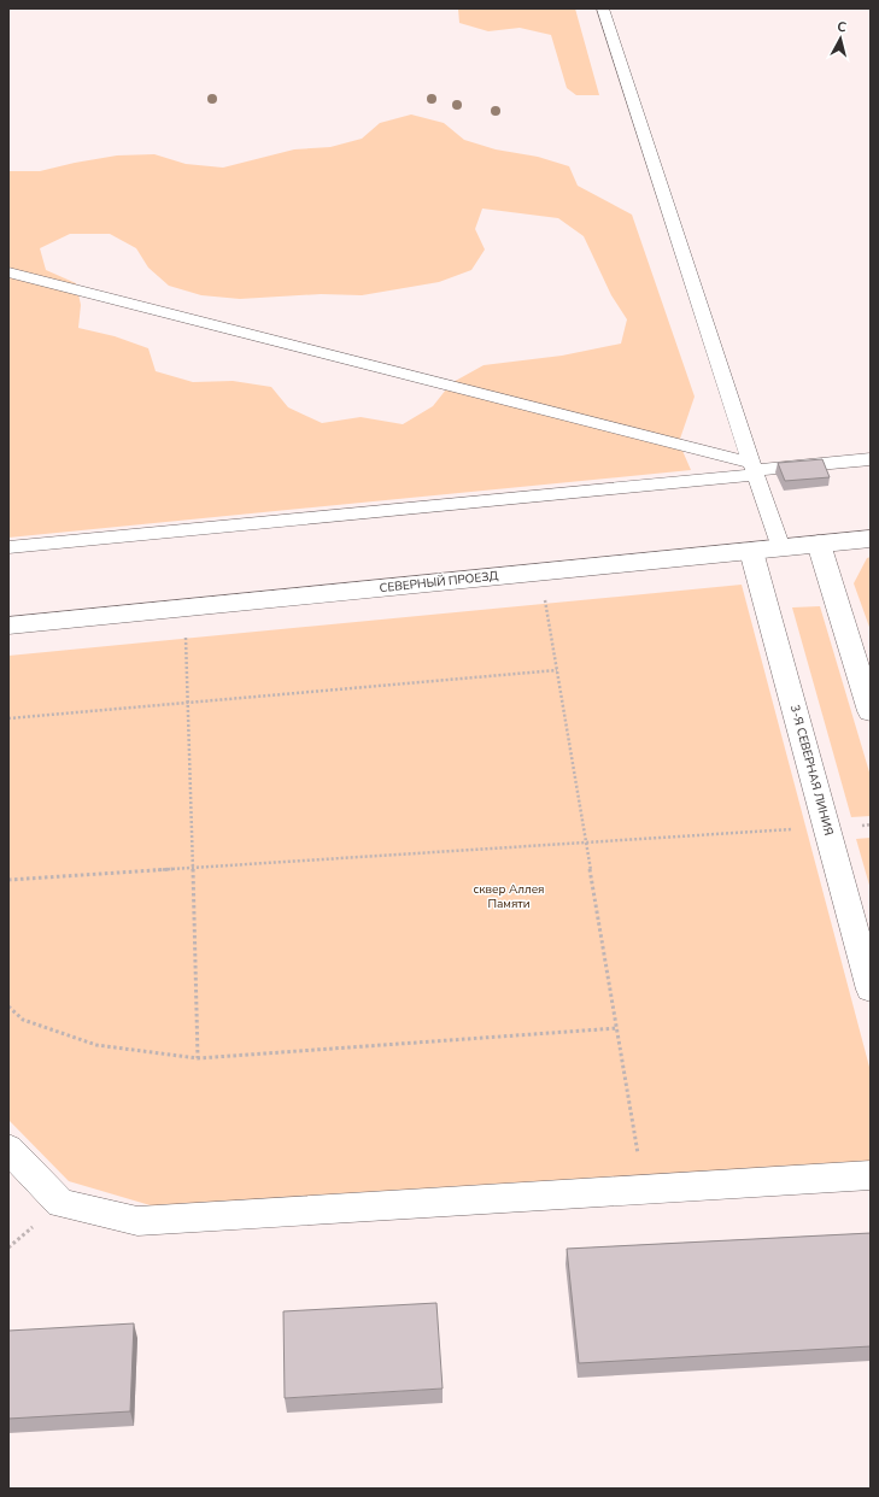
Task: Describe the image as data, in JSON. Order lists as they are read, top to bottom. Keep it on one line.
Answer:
{"streets":{"street":["СЕВЕРНЫЙ ПРОЕЗД","3-Я СЕВЕРНАЯ ЛИНИЯ"]},"crossings":[["СЕВЕРНЫЙ ПРОЕЗД","3-Я СЕВЕРНАЯ ЛИНИЯ"]],"parks":["сквер Аллея Памяти"],"north":"top"}
